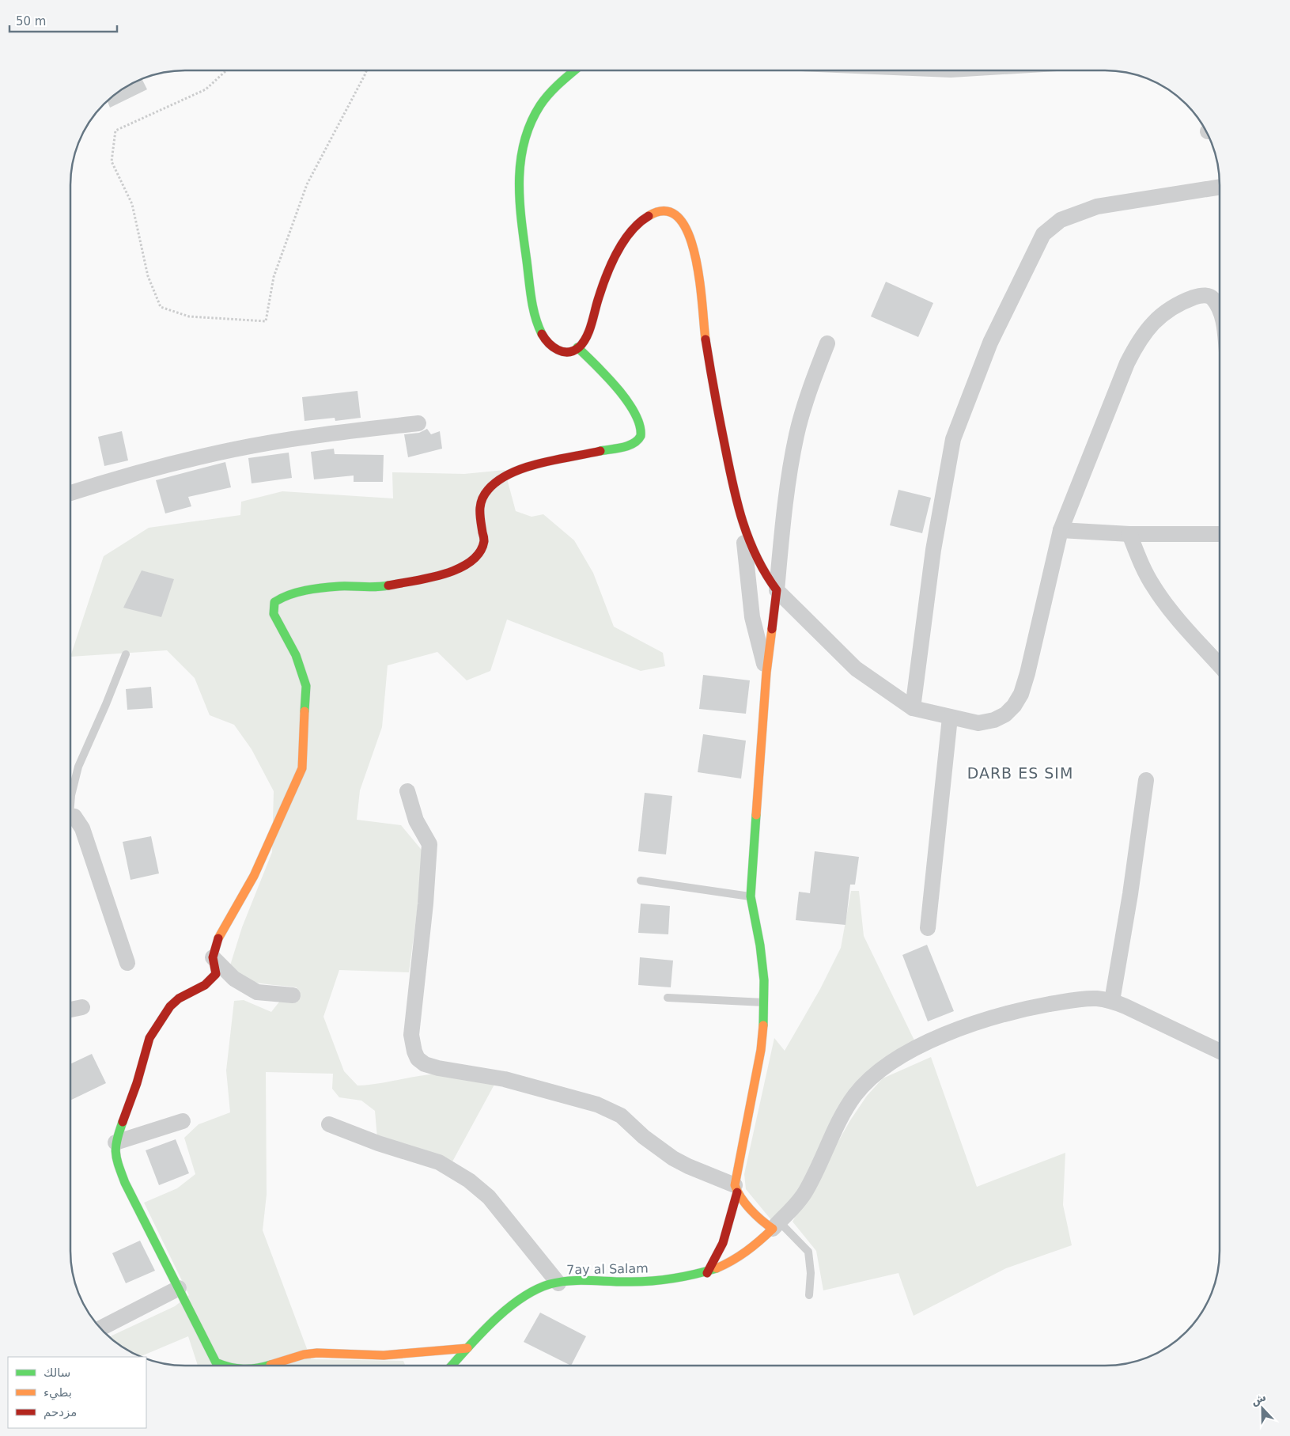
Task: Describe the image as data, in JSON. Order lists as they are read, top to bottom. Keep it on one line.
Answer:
{"streets":{"street":["7ay al Salam"]},"districts":["DARB ES SIM"],"legend":["سالك","بطيء","مزدحم"],"scale_bar":"50 m","north":"top"}
